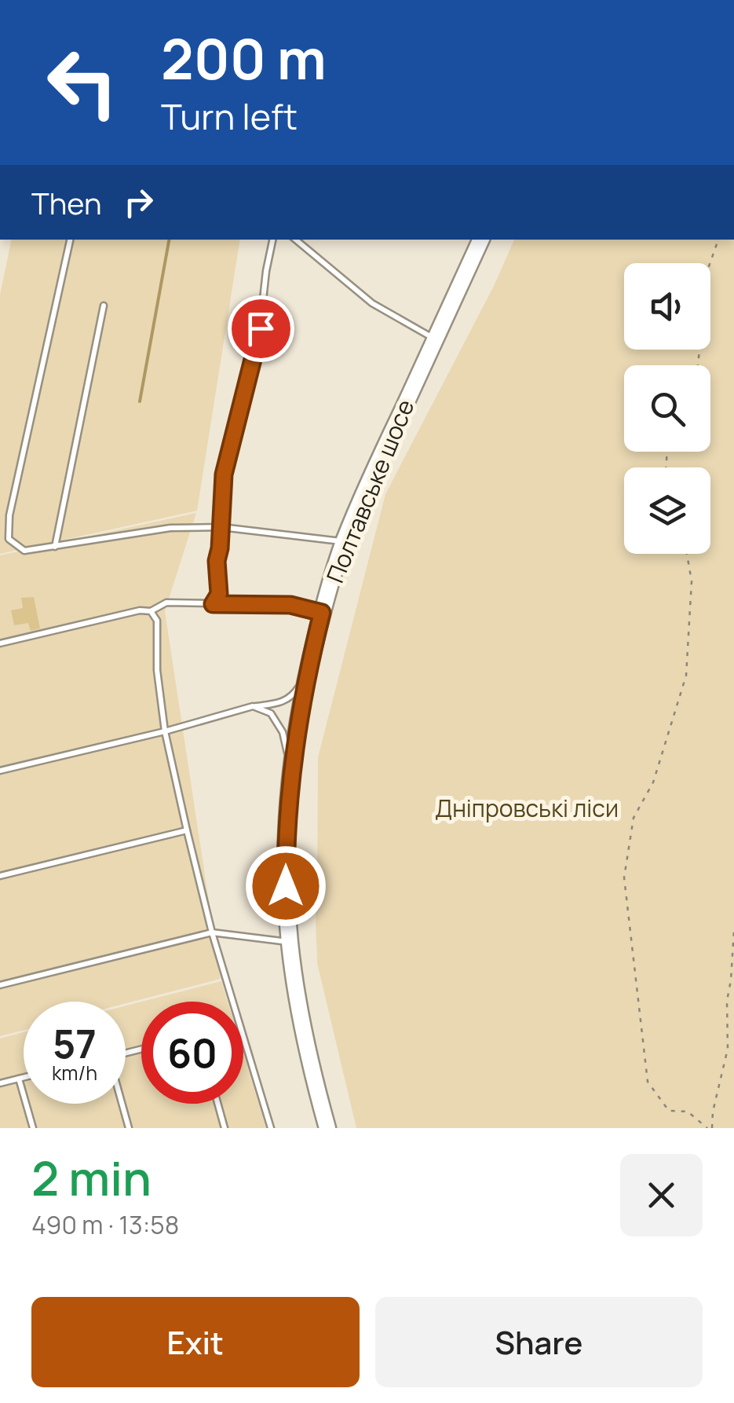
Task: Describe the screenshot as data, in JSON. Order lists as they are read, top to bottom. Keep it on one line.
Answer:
{"streets":{"main road":["Полтавське шосе"]},"parks":["Дніпровські ліси"],"page":{"turn":["200 m","Turn left"],"then":"Then","speed":"57 km/h","limit":"60","heading":["2 min","490 m · 13:58"],"buttons":["Exit","Share"]}}
